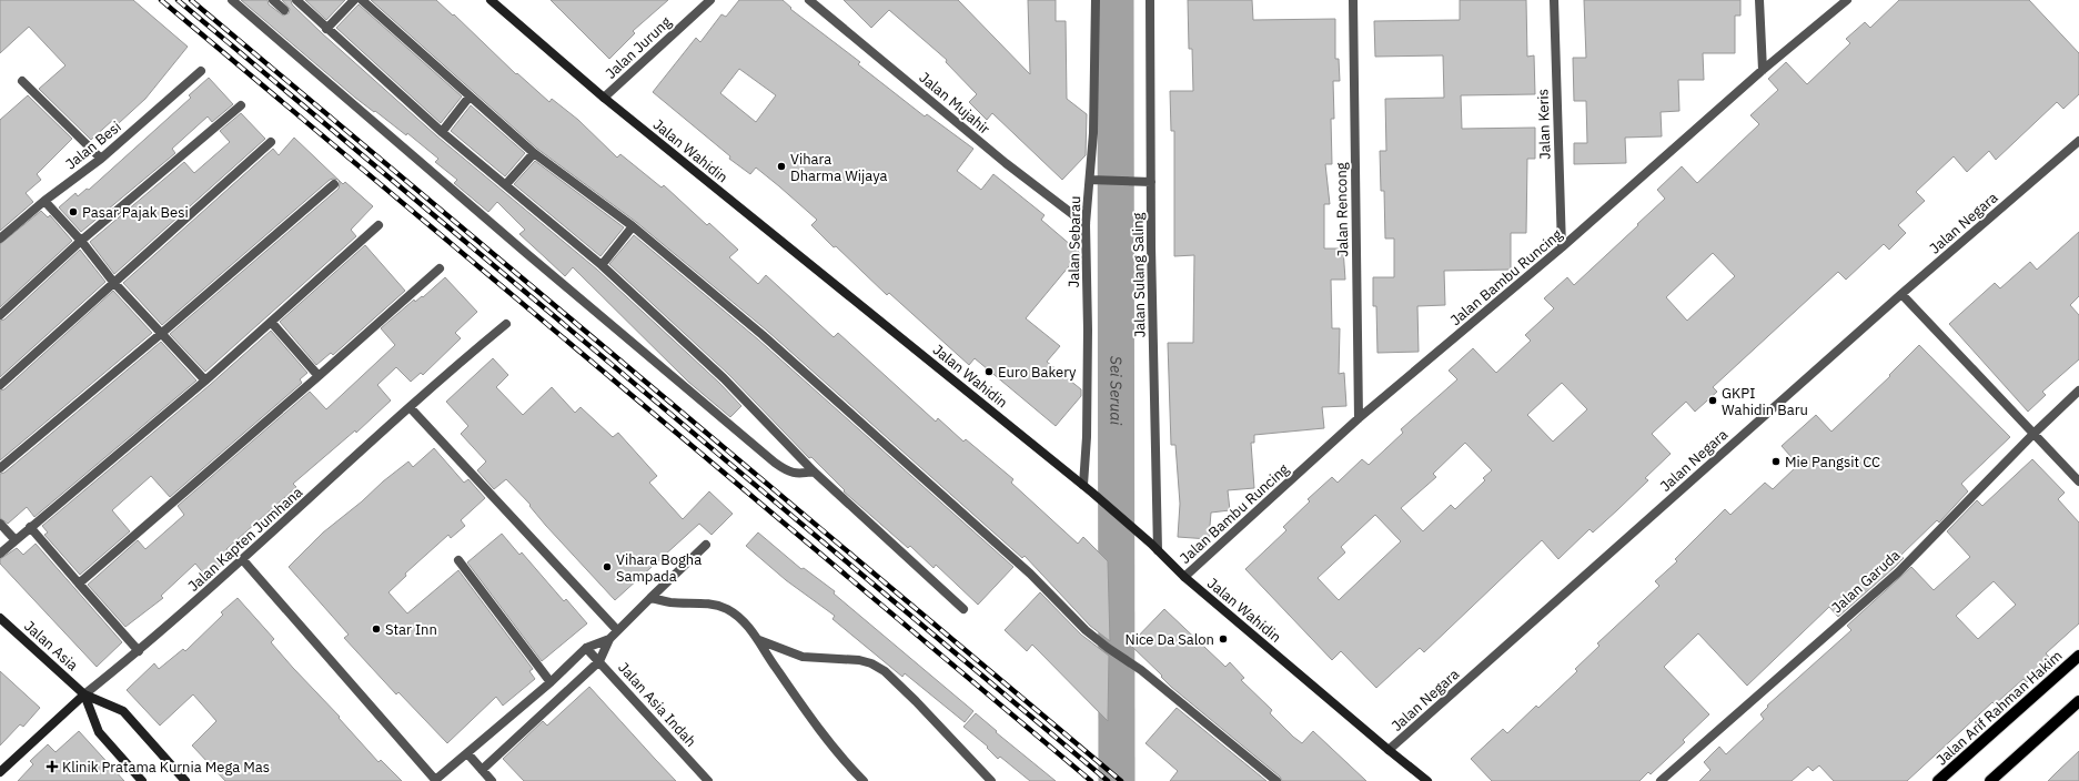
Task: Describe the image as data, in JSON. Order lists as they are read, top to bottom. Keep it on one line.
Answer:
{"streets":{"main road":["Jalan Arif Rahman Hakim"],"street":["Jalan Jurung","Jalan Mujahir","Jalan Keris","Jalan Besi","Jalan Wahidin","Jalan Rencong","Jalan Negara","Jalan Sebarau","Jalan Sulang Saling","Jalan Bambu Runcing","Jalan Kapten Jumhana","Jalan Garuda","Jalan Asia","Jalan Asia Indah"]},"crossings":[["Jalan Jurung","Jalan Wahidin"],["Jalan Mujahir","Jalan Sebarau"],["Jalan Keris","Jalan Bambu Runcing"],["Jalan Wahidin","Jalan Negara"],["Jalan Wahidin","Jalan Sebarau"],["Jalan Wahidin","Jalan Sulang Saling"],["Jalan Wahidin","Jalan Bambu Runcing"],["Jalan Rencong","Jalan Bambu Runcing"],["Jalan Kapten Jumhana","Jalan Asia"]],"water":["Sei Seruai"],"places":{"other":["Vihara Dharma Wijaya","Pasar Pajak Besi","Euro Bakery","GKPI Wahidin Baru","Mie Pangsit CC","Vihara Bogha Sampada","Star Inn","Nice Da Salon"],"health":["Klinik Pratama Kurnia Mega Mas"]}}
